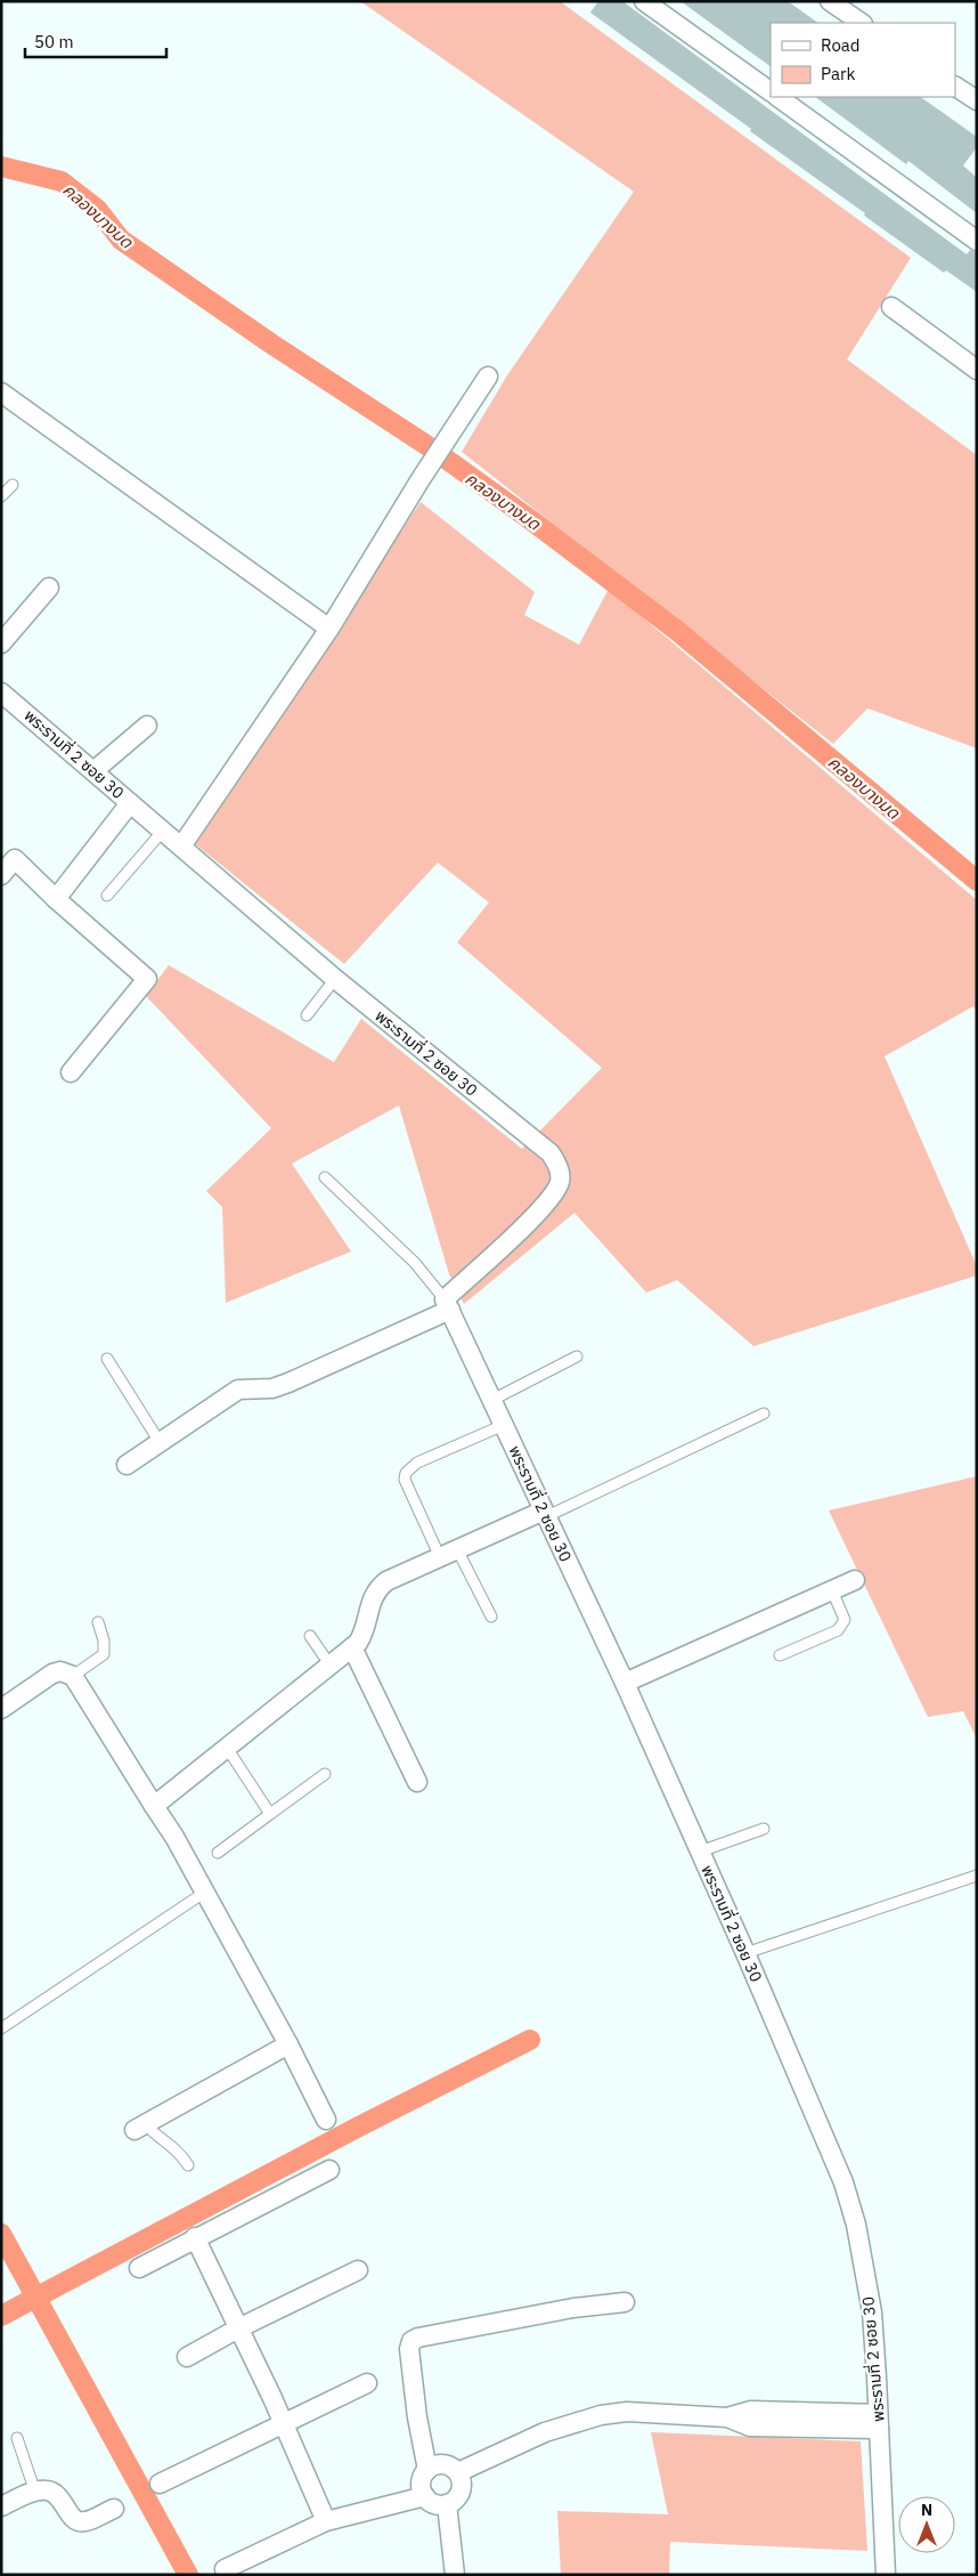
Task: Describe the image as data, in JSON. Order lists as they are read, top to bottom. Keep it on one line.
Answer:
{"streets":{"street":["พระรามที่ 2 ซอย 30"]},"water":["คลองบางมด"],"legend":["Road","Park"],"scale_bar":"50 m","north":"top"}
